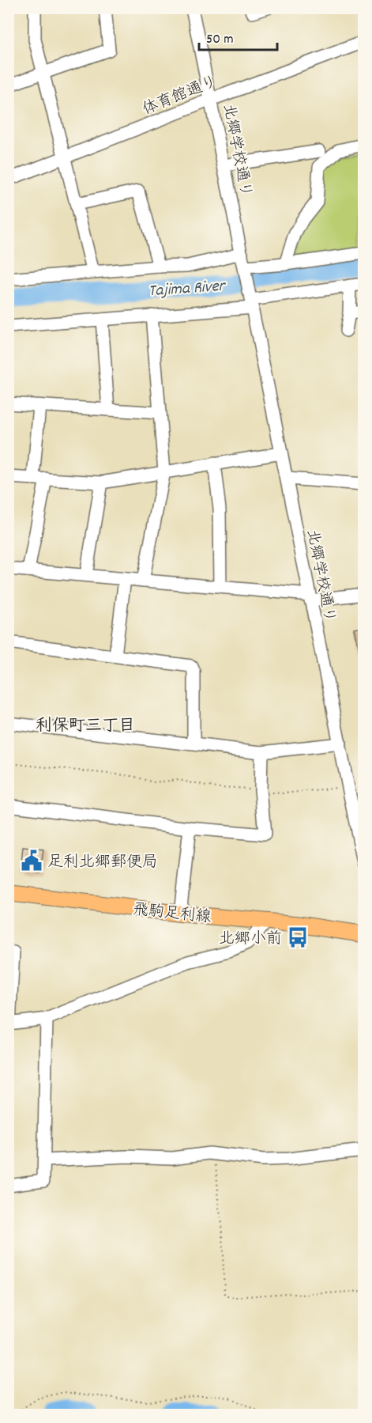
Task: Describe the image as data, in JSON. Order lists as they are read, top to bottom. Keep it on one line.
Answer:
{"streets":{"main road":["飛駒足利線"],"street":["体育館通り","北郷学校通り"]},"crossings":[["体育館通り","北郷学校通り"]],"districts":["利保町三丁目"],"water":["Tajima River"],"places":{"public building":["足利北郷郵便局"],"bus stop":["北郷小前"]},"scale_bar":"50 m"}
